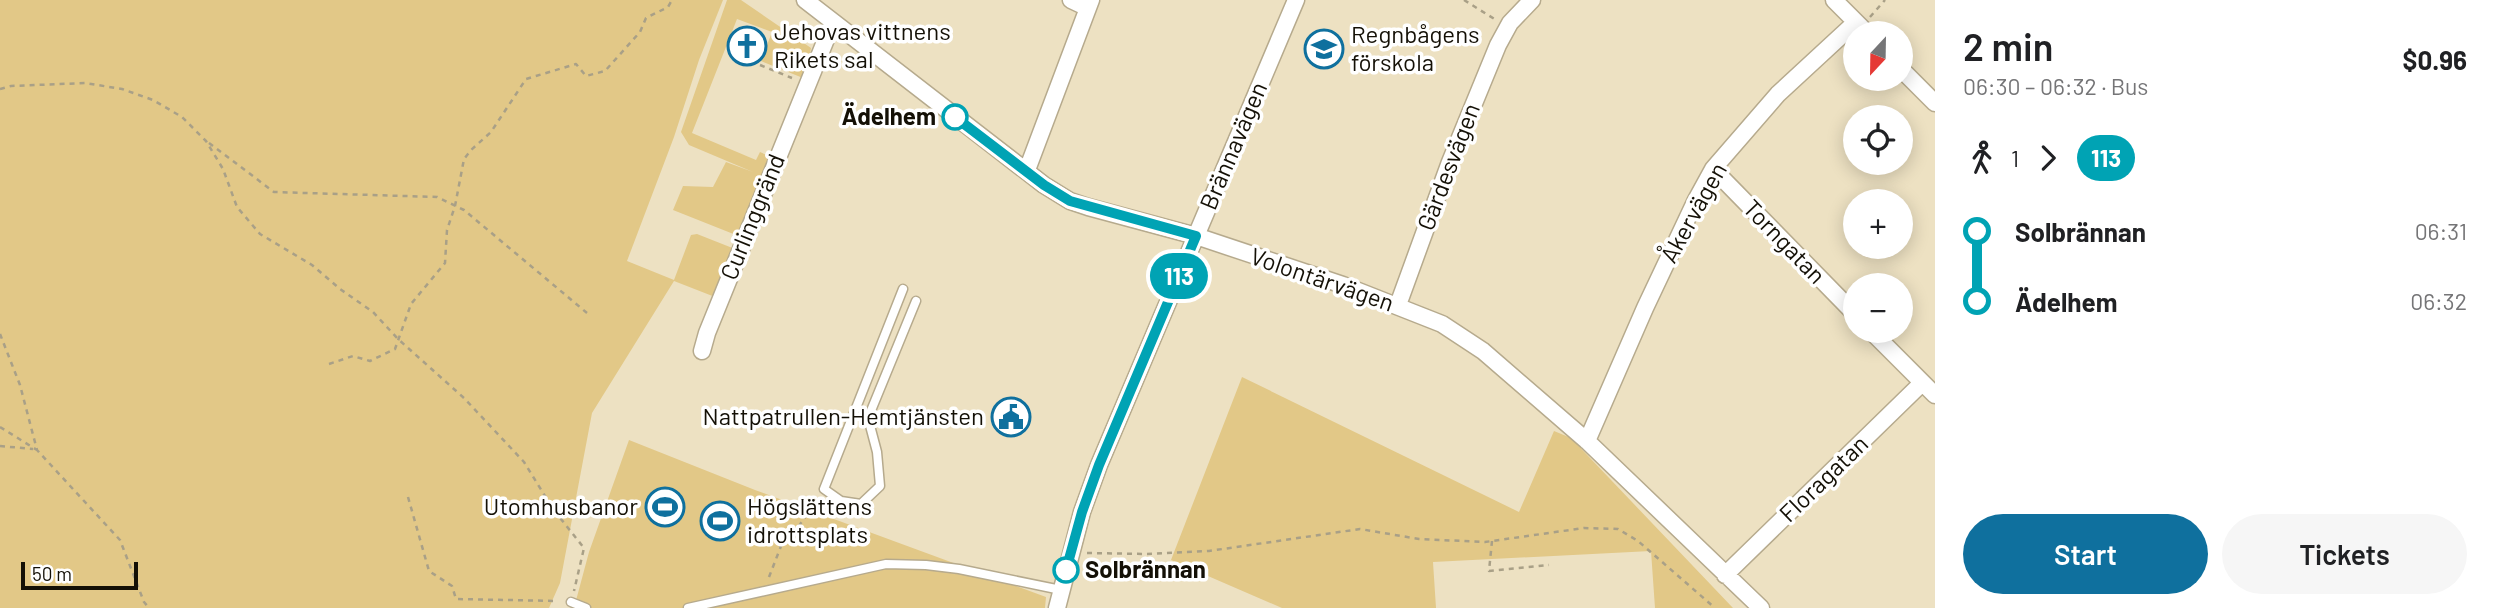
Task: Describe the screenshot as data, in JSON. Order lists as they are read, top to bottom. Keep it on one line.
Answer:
{"streets":{"street":["Brännavägen","Gärdesvägen","Åkervägen","Curlinggränd","Torngatan","Volontärvägen","Floragatan"]},"crossings":[["Brännavägen","Volontärvägen"],["Gärdesvägen","Volontärvägen"],["Åkervägen","Torngatan"],["Åkervägen","Volontärvägen"],["Curlinggränd","Volontärvägen"],["Volontärvägen","Floragatan"]],"places":{"church":["Jehovas vittnens Rikets sal"],"school or university":["Regnbågens förskola"],"other":["Ädelhem","Solbrännan"],"public building":["Nattpatrullen-Hemtjänsten"],"sports":["Utomhusbanor","Högslättens idrottsplats"]},"lines":["bus line 113"],"scale_bar":"50 m","north":"bottom","page":{"on_map":"113","heading":["2 min","06:30 – 06:32 · Bus","$0.96"],"map_buttons":["+","−"],"legs":["1","113"],"list":[{"name":"Solbrännan","value":"06:31"},{"name":"Ädelhem","value":"06:32"}],"buttons":["Start","Tickets"],"scale":"50 m"}}
